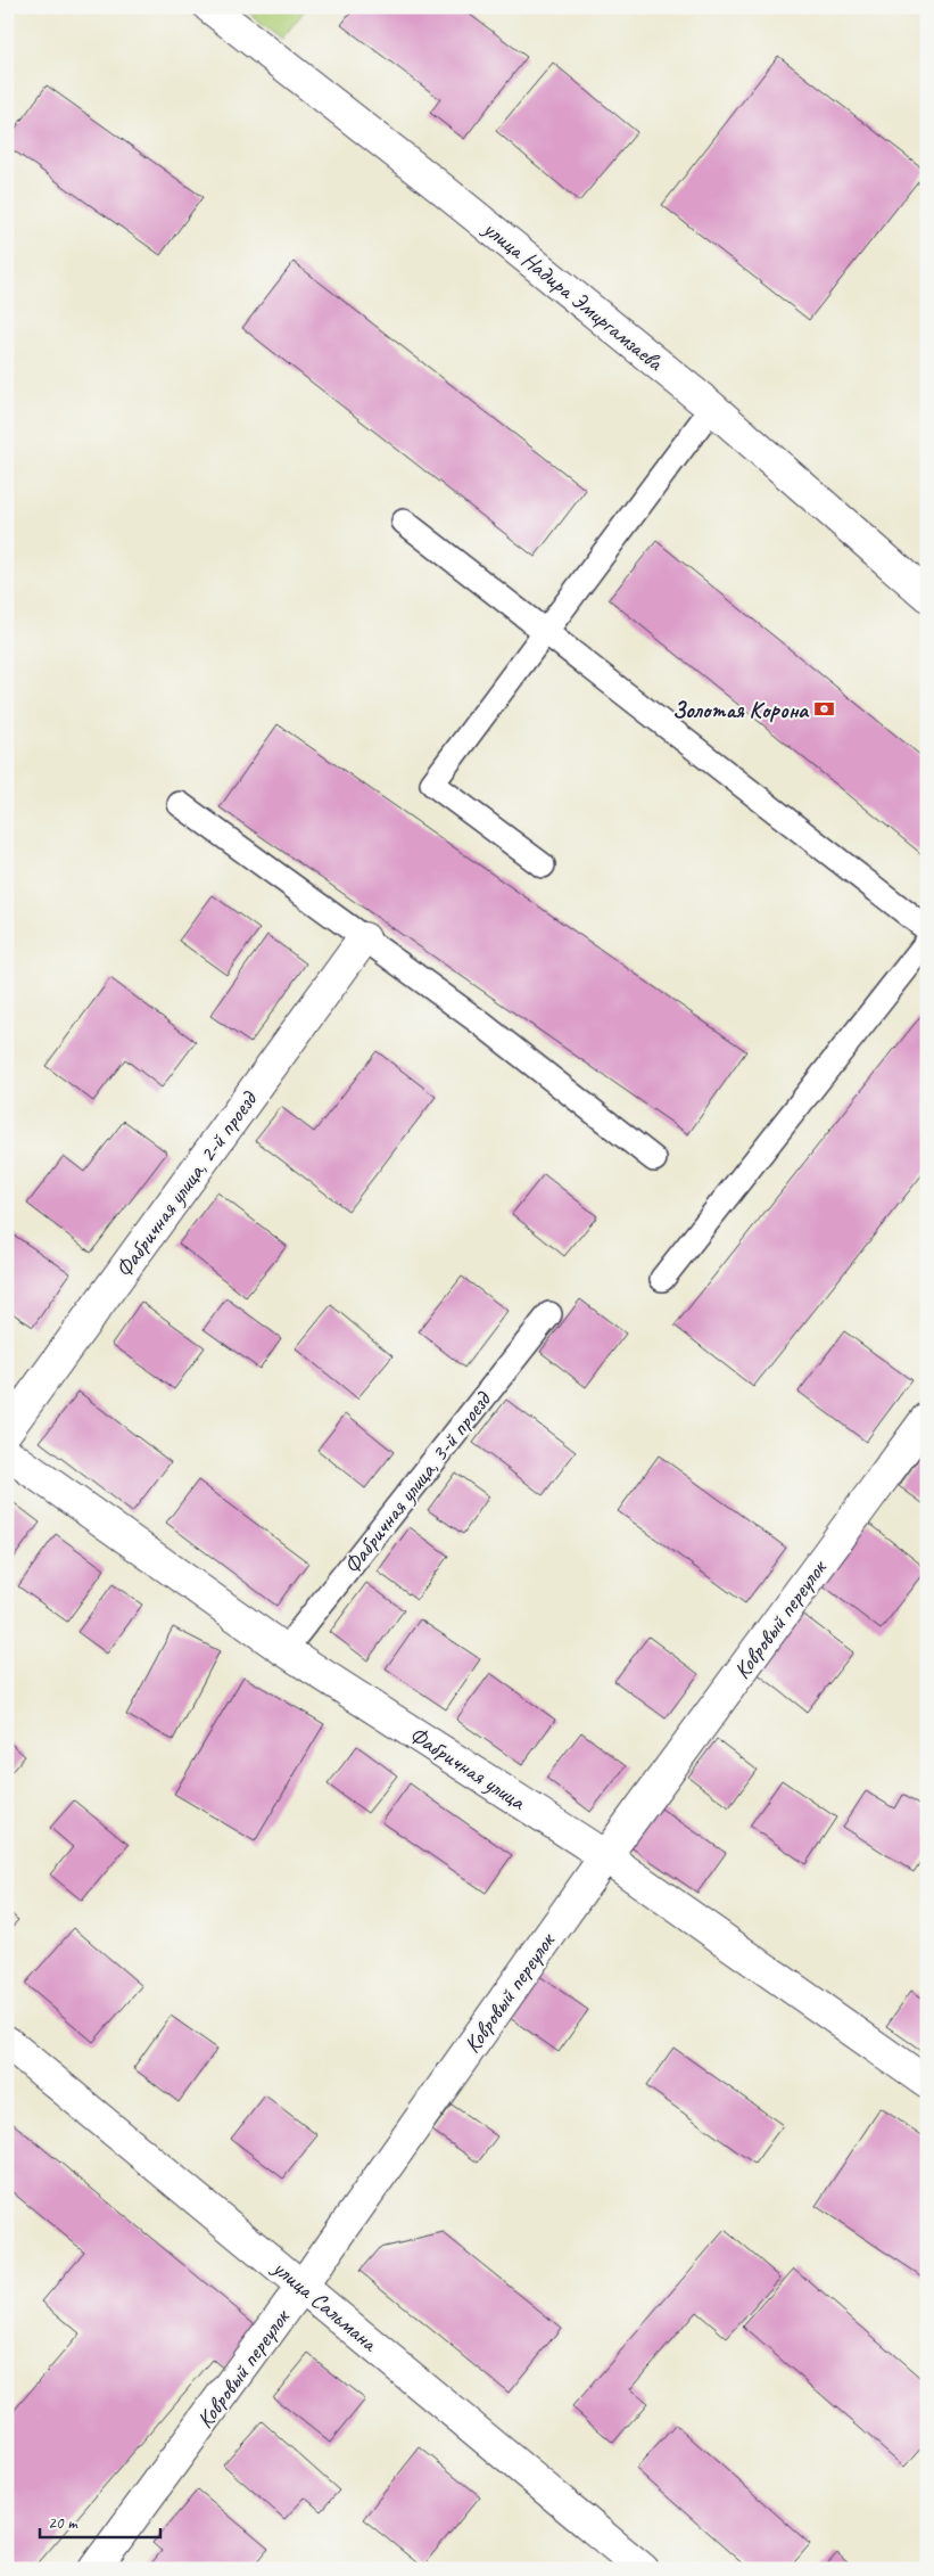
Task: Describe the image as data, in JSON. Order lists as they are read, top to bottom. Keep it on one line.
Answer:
{"streets":{"street":["улица Надира Эмиргамзаева","Фабричная улица, 2-й проезд","Ковровый переулок","Фабричная улица","улица Сальмана"],"lane":["Фабричная улица, 3-й проезд"]},"crossings":[["Фабричная улица, 3-й проезд","Фабричная улица"],["Ковровый переулок","Фабричная улица"],["Ковровый переулок","улица Сальмана"]],"places":{"bank":["Золотая Корона"]},"scale_bar":"20 m"}
